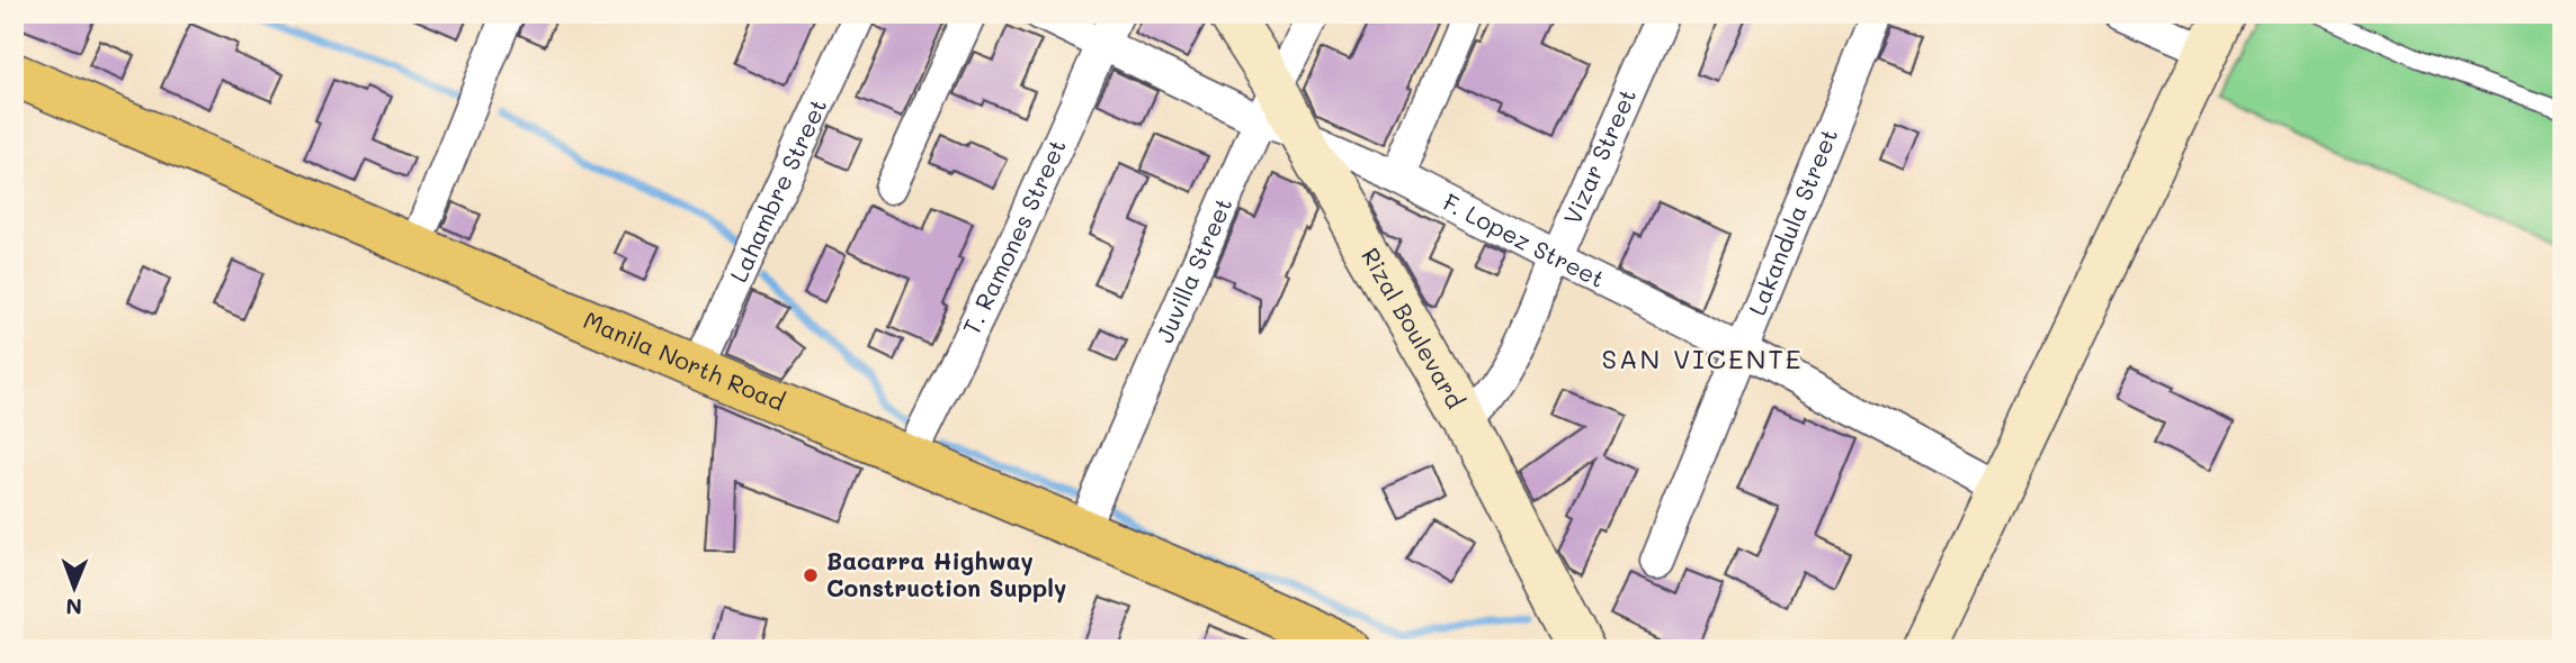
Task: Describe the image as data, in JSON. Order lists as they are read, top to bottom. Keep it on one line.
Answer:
{"streets":{"highway":["Manila North Road"],"main road":["Rizal Boulevard"],"street":["Vizar Street","Lahambre Street","Lakandula Street","T. Ramones Street","F. Lopez Street","Juvilla Street"]},"crossings":[["Vizar Street","F. Lopez Street"],["Vizar Street","Rizal Boulevard"],["Lahambre Street","Manila North Road"],["Lakandula Street","F. Lopez Street"],["T. Ramones Street","Manila North Road"],["F. Lopez Street","Rizal Boulevard"],["Juvilla Street","Rizal Boulevard"],["Juvilla Street","Manila North Road"]],"districts":["SAN VICENTE"],"places":["Bacarra Highway Construction Supply"],"north":"bottom"}
